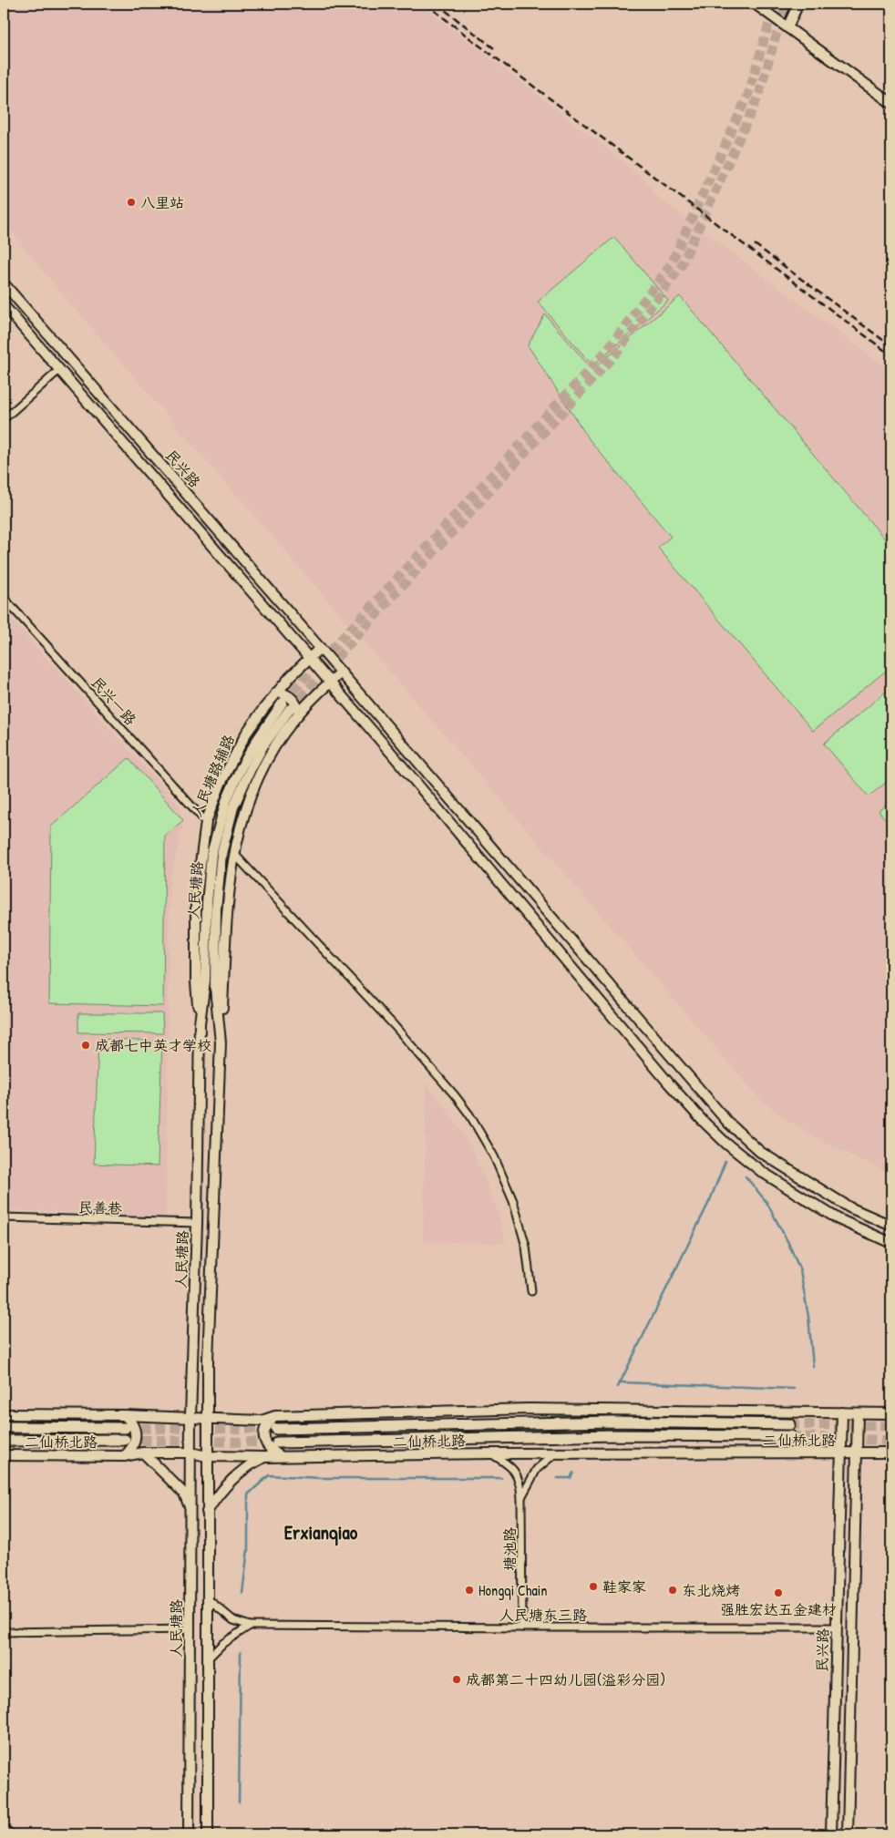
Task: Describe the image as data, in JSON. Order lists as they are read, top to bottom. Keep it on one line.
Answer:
{"streets":{"main road":["民兴路","人民塘路辅路","人民塘路","二仙桥北路"],"street":["民兴一路","民善巷","塘池路","人民塘东三路"]},"crossings":[["民兴路","人民塘路辅路"],["民兴路","二仙桥北路"],["民兴路","人民塘东三路"],["民兴一路","人民塘路辅路"],["人民塘路辅路","人民塘路"],["人民塘路","民善巷"],["人民塘路","二仙桥北路"],["人民塘路","人民塘东三路"],["二仙桥北路","塘池路"],["塘池路","人民塘东三路"]],"districts":["Erxianqiao"],"places":["八里站","成都七中英才学校","鞋家家","Hongqi Chain","东北烧烤","强胜宏达五金建材","成都第二十四幼儿园(溢彩分园)"]}
